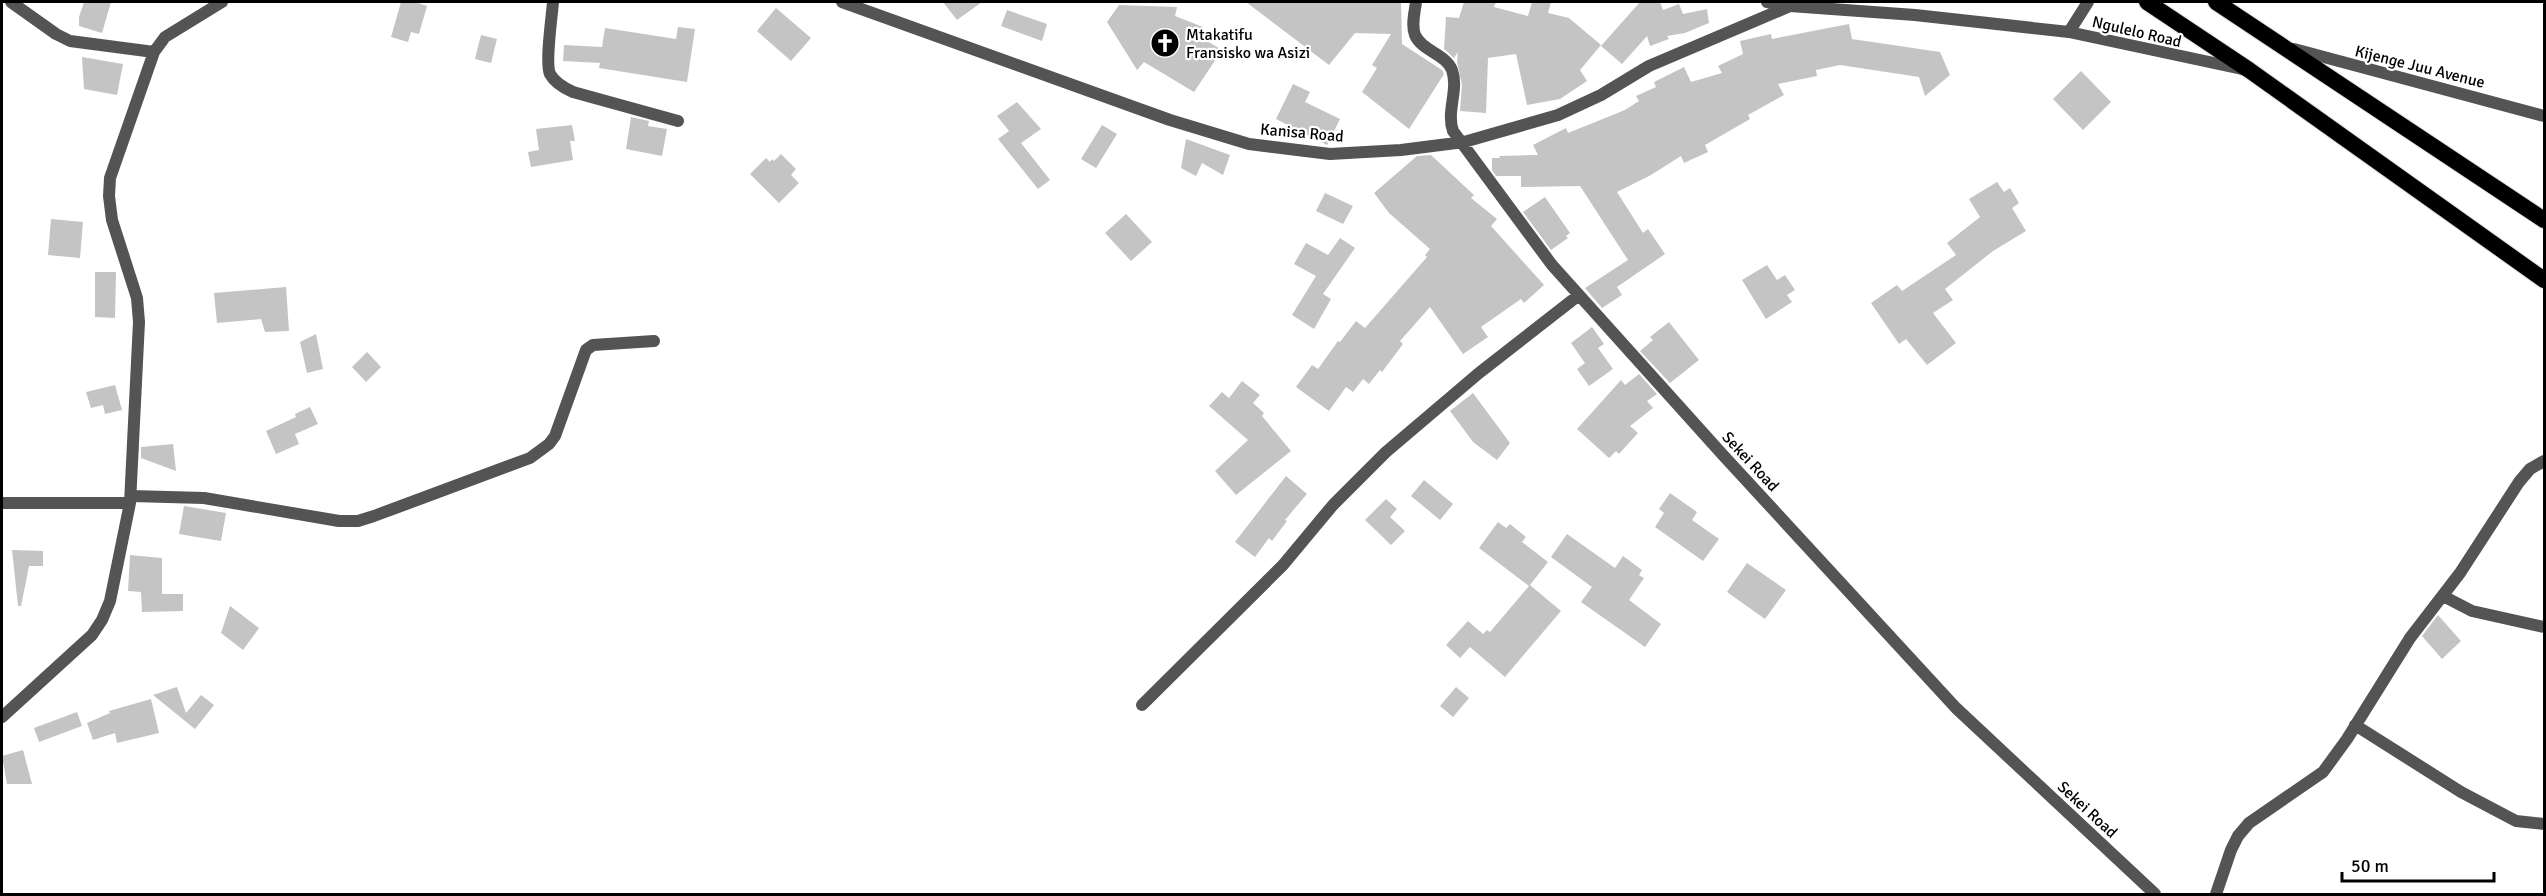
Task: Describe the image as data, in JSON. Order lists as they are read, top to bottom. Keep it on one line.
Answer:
{"streets":{"street":["Ngulelo Road","Kijenge Juu Avenue","Kanisa Road","Sekei Road"]},"crossings":[["Ngulelo Road","Kanisa Road"],["Kanisa Road","Sekei Road"]],"places":{"church":["Mtakatifu Fransisko wa Asizi"]},"scale_bar":"50 m"}
